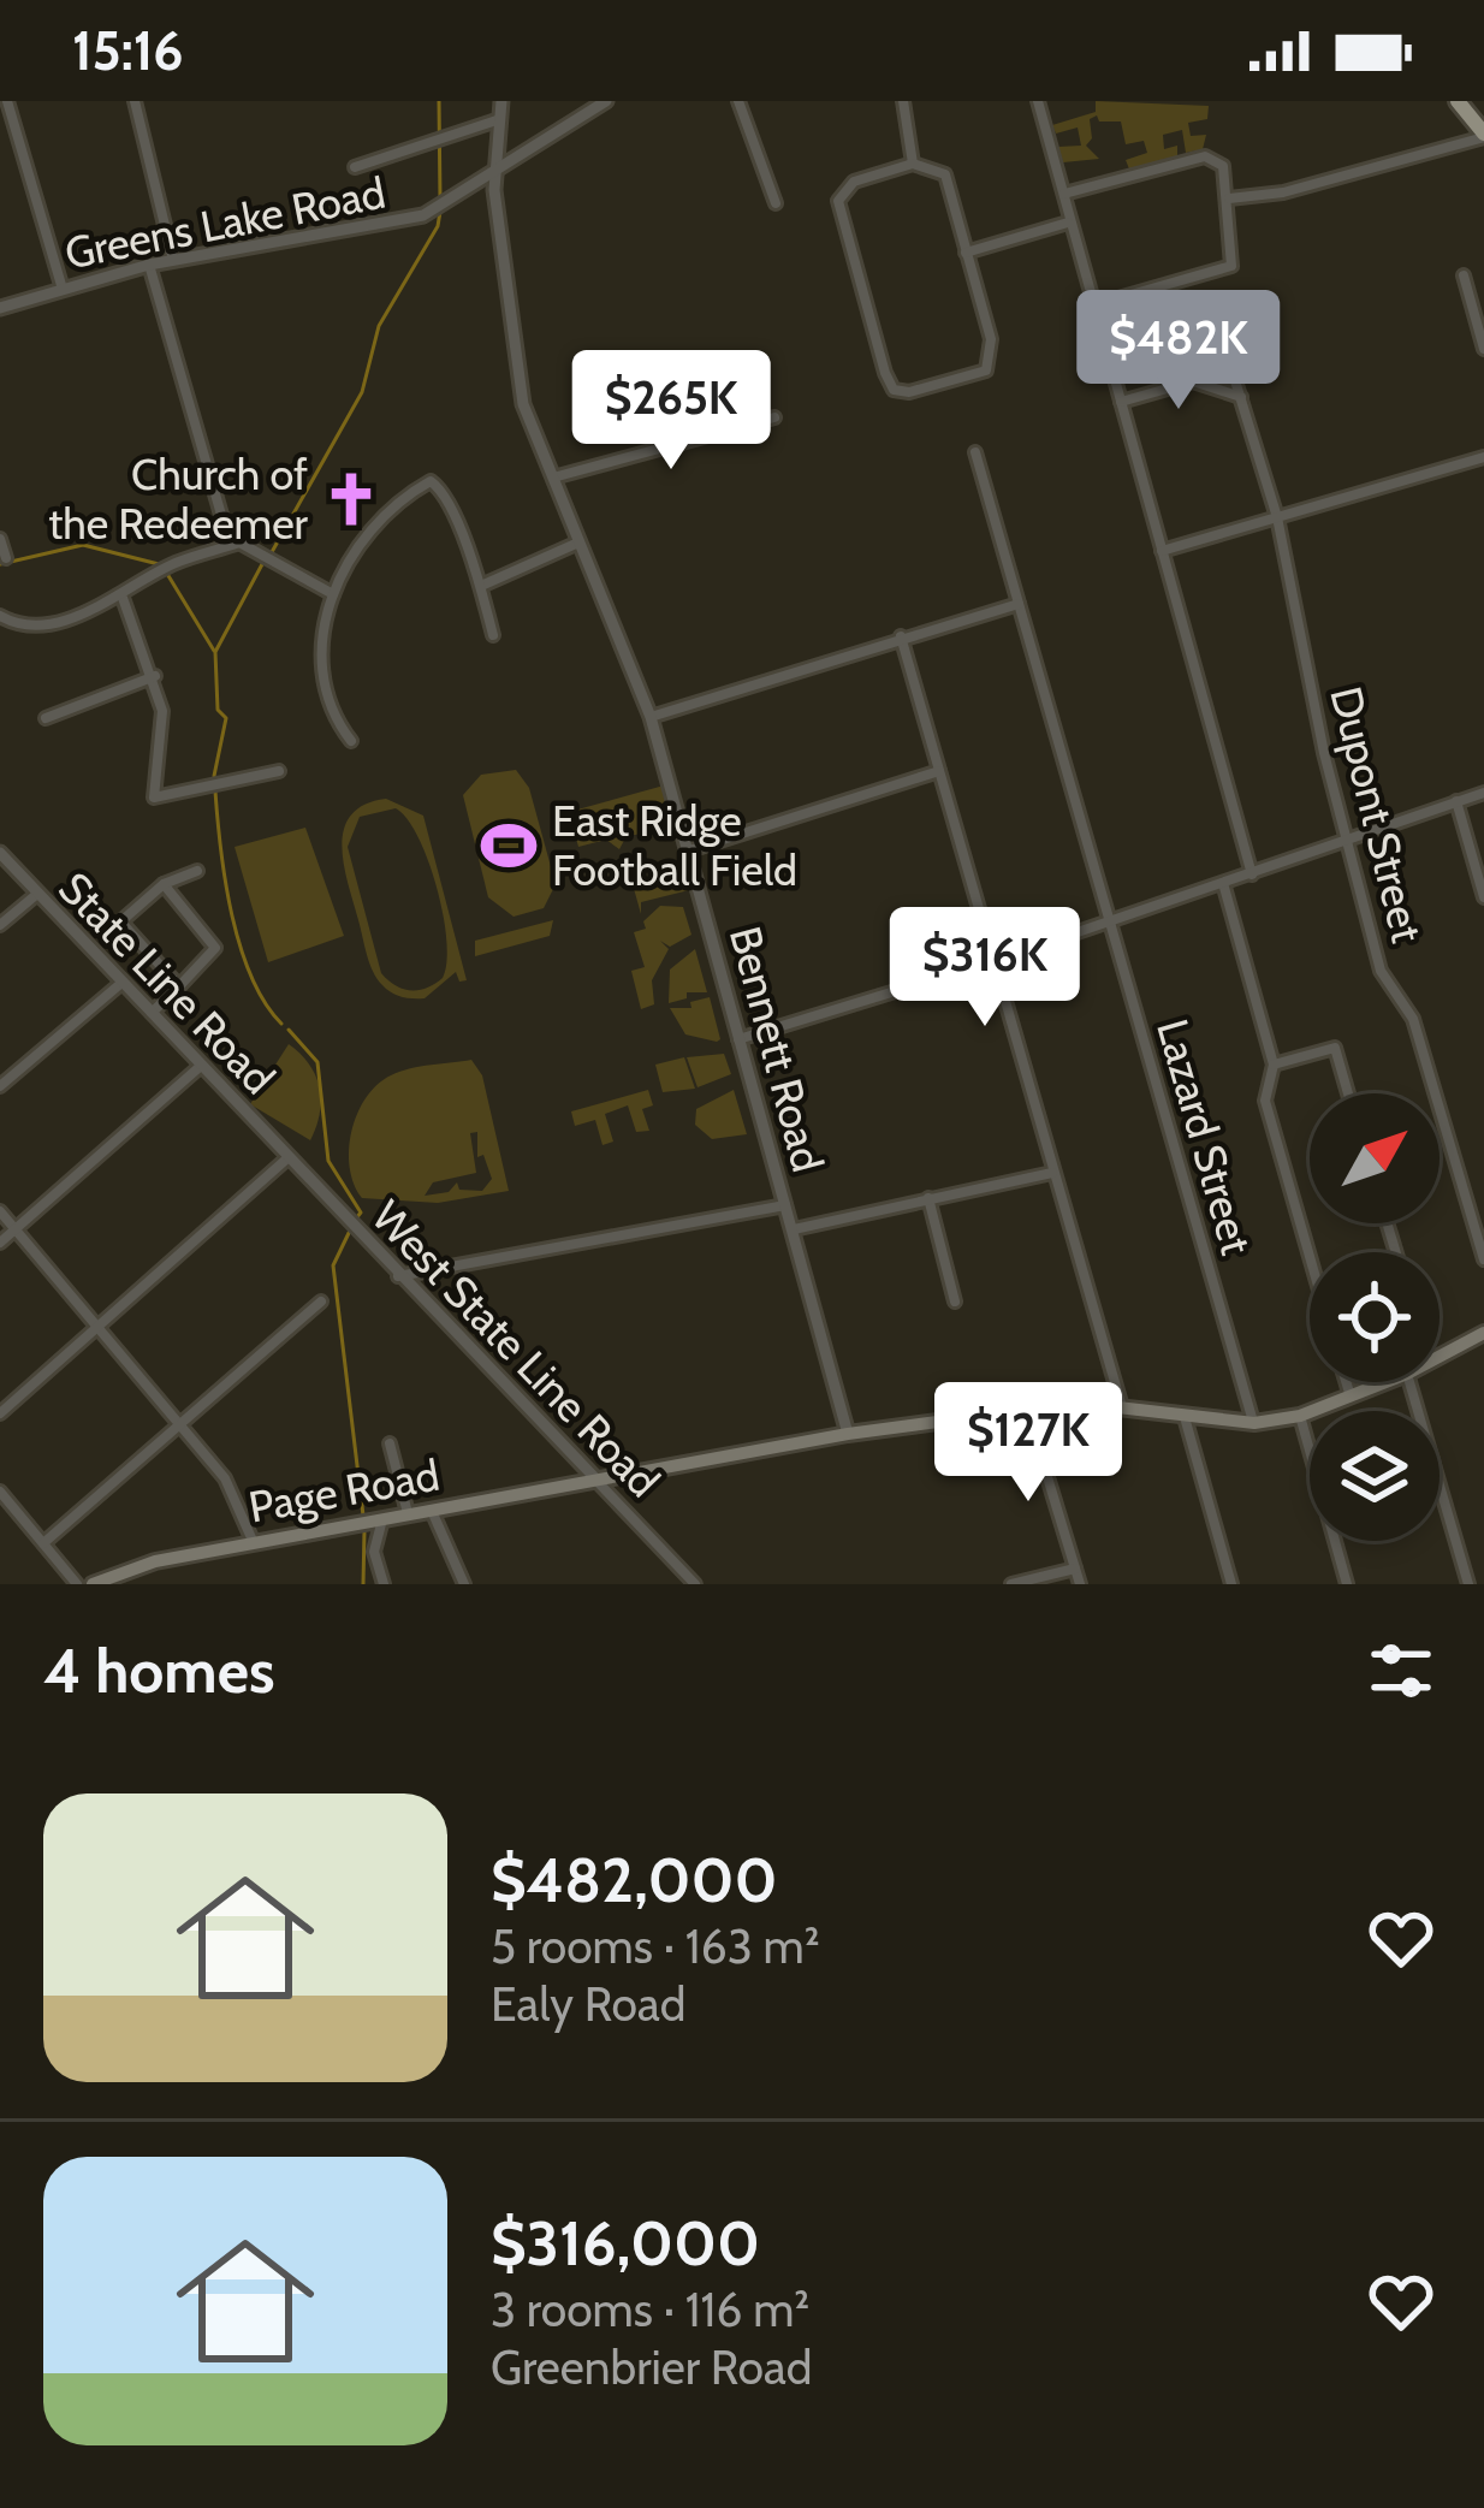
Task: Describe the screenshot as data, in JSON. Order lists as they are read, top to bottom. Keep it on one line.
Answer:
{"streets":{"main road":["Page Road"],"street":["Greens Lake Road","Dupont Street","State Line Road","Bennett Road","Lazard Street","West State Line Road"]},"crossings":[["Greens Lake Road","Bennett Road"],["State Line Road","West State Line Road"],["Bennett Road","Page Road"],["Lazard Street","Page Road"],["West State Line Road","Page Road"]],"places":{"church":["Church of the Redeemer"],"sports":["East Ridge Football Field"]},"north":"top right","page":{"status":"15:16","price":["$482K","$265K","$316K","$127K"],"heading":"4 homes","list":[{"name":"$482,000","note":"5 rooms · 163 m² · Ealy Road"},{"name":"$316,000","note":"3 rooms · 116 m² · Greenbrier Road"}]}}
